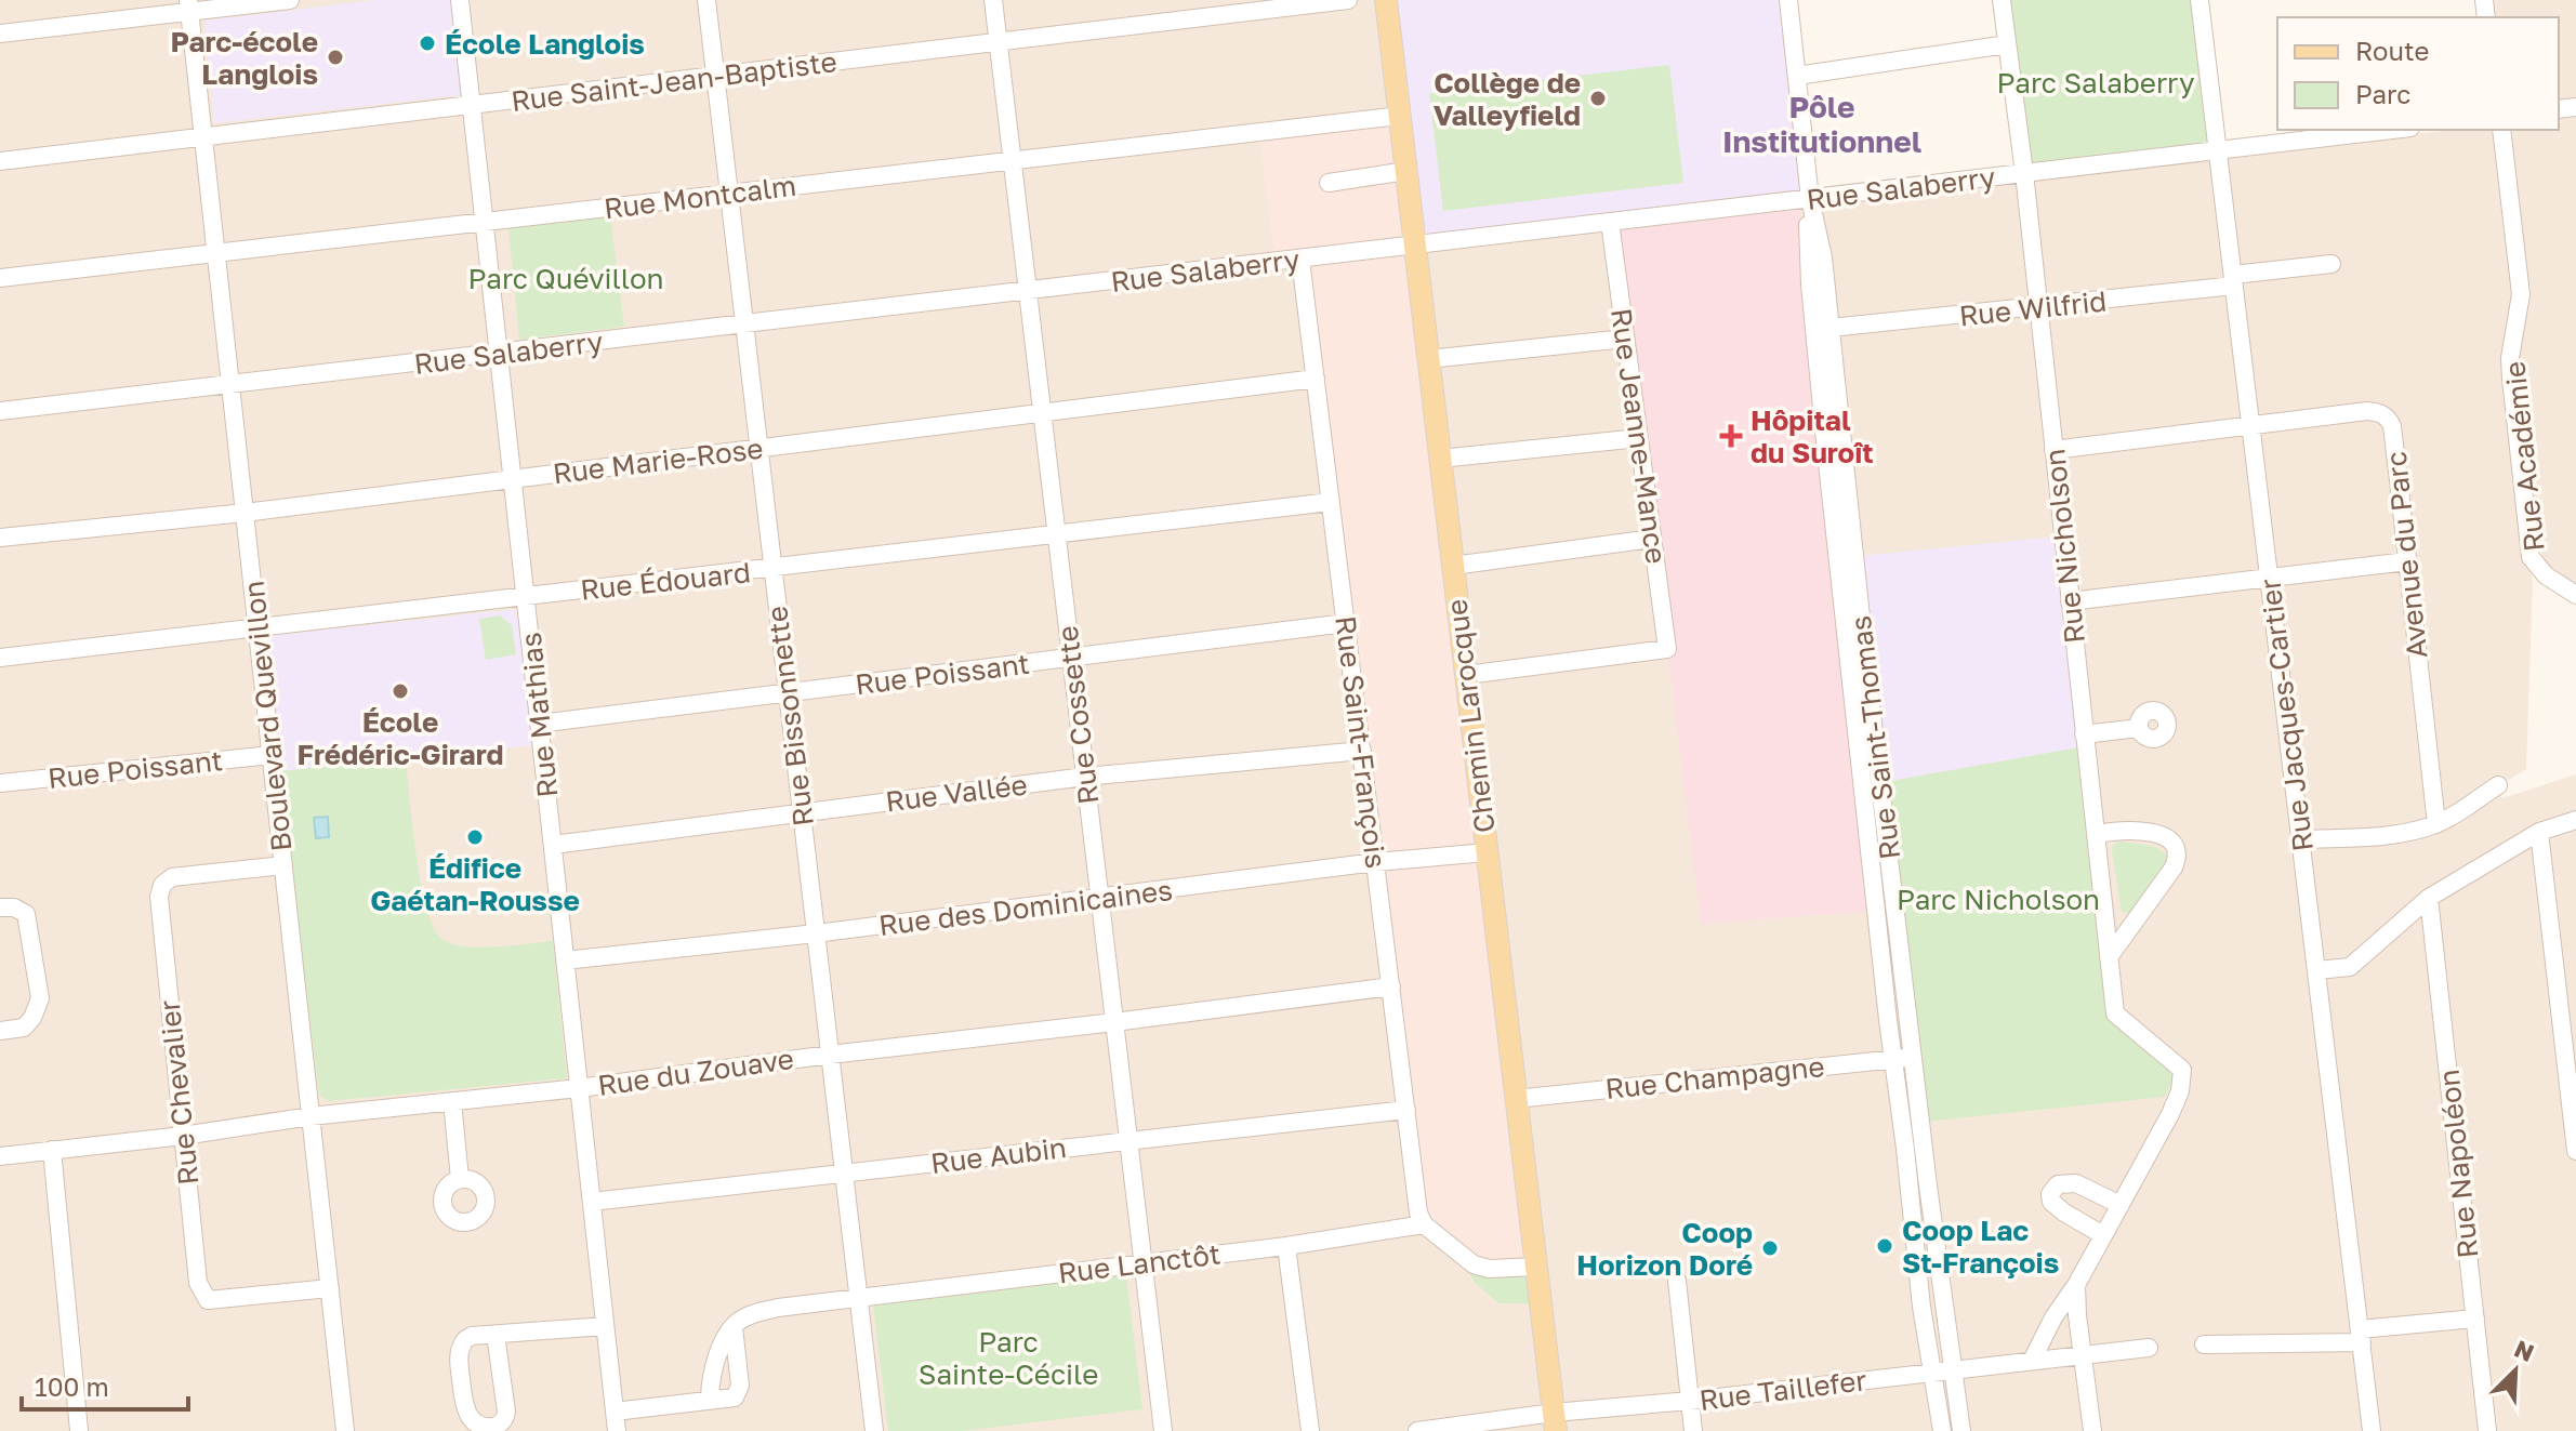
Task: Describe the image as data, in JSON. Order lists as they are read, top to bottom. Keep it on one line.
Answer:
{"streets":{"main road":["Chemin Larocque"],"street":["Rue Saint-Jean-Baptiste","Rue Salaberry","Rue Montcalm","Rue Wilfrid","Rue Jeanne-Mance","Rue Académie","Rue Marie-Rose","Rue Nicholson","Avenue du Parc","Rue Édouard","Rue Poissant","Rue Mathias","Rue Cossette","Rue Jacques-Cartier","Boulevard Quevillon","Rue Bissonnette","Rue Saint-Thomas","Rue Saint-François","Rue Vallée","Rue des Dominicaines","Rue du Zouave","Rue Champagne","Rue Chevalier","Rue Aubin","Rue Napoléon","Rue Lanctôt","Rue Taillefer"]},"crossings":[["Rue Saint-Jean-Baptiste","Rue Mathias"],["Rue Saint-Jean-Baptiste","Rue Cossette"],["Rue Saint-Jean-Baptiste","Boulevard Quevillon"],["Rue Saint-Jean-Baptiste","Rue Bissonnette"],["Rue Salaberry","Rue Jeanne-Mance"],["Rue Salaberry","Rue Nicholson"],["Rue Salaberry","Rue Mathias"],["Rue Salaberry","Rue Cossette"],["Rue Salaberry","Rue Jacques-Cartier"],["Rue Salaberry","Boulevard Quevillon"],["Rue Salaberry","Rue Bissonnette"],["Rue Salaberry","Chemin Larocque"],["Rue Salaberry","Rue Saint-Thomas"],["Rue Salaberry","Rue Saint-François"],["Rue Montcalm","Rue Mathias"],["Rue Montcalm","Rue Cossette"],["Rue Montcalm","Boulevard Quevillon"],["Rue Montcalm","Rue Bissonnette"],["Rue Montcalm","Chemin Larocque"],["Rue Wilfrid","Rue Nicholson"],["Rue Wilfrid","Rue Jacques-Cartier"],["Rue Wilfrid","Rue Saint-Thomas"],["Rue Jeanne-Mance","Chemin Larocque"],["Rue Marie-Rose","Rue Mathias"],["Rue Marie-Rose","Rue Cossette"],["Rue Marie-Rose","Boulevard Quevillon"],["Rue Marie-Rose","Rue Bissonnette"],["Rue Marie-Rose","Rue Saint-François"],["Rue Nicholson","Avenue du Parc"],["Avenue du Parc","Rue Jacques-Cartier"],["Rue Édouard","Rue Mathias"],["Rue Édouard","Rue Cossette"],["Rue Édouard","Boulevard Quevillon"],["Rue Édouard","Rue Bissonnette"],["Rue Édouard","Rue Saint-François"],["Rue Poissant","Rue Mathias"],["Rue Poissant","Rue Cossette"],["Rue Poissant","Boulevard Quevillon"],["Rue Poissant","Rue Bissonnette"],["Rue Poissant","Rue Saint-François"],["Rue Mathias","Rue Vallée"],["Rue Mathias","Rue des Dominicaines"],["Rue Mathias","Rue du Zouave"],["Rue Mathias","Rue Aubin"],["Rue Cossette","Rue Vallée"],["Rue Cossette","Rue des Dominicaines"],["Rue Cossette","Rue du Zouave"],["Rue Cossette","Rue Aubin"],["Rue Cossette","Rue Lanctôt"],["Boulevard Quevillon","Rue du Zouave"],["Boulevard Quevillon","Rue Chevalier"],["Rue Bissonnette","Rue Vallée"],["Rue Bissonnette","Rue des Dominicaines"],["Rue Bissonnette","Rue du Zouave"],["Rue Bissonnette","Rue Aubin"],["Rue Bissonnette","Rue Lanctôt"],["Chemin Larocque","Rue des Dominicaines"],["Chemin Larocque","Rue Champagne"],["Chemin Larocque","Rue Taillefer"],["Rue Saint-Thomas","Rue Champagne"],["Rue Saint-Thomas","Rue Taillefer"],["Rue Saint-François","Rue Vallée"],["Rue Saint-François","Rue des Dominicaines"],["Rue Saint-François","Rue du Zouave"],["Rue Saint-François","Rue Aubin"],["Rue Saint-François","Rue Lanctôt"],["Rue du Zouave","Rue Chevalier"]],"districts":["Pôle Institutionnel"],"parks":["Parc Salaberry","Parc Quévillon","Parc Nicholson","Parc Sainte-Cécile"],"places":{"other":["École Langlois","Parc-école Langlois","Collège de Valleyfield","École Frédéric-Girard","Édifice Gaétan-Rousse","Coop Lac St-François","Coop Horizon Doré"],"health":["Hôpital du Suroît"]},"legend":["Route","Parc"],"scale_bar":"100 m","north":"top right"}
